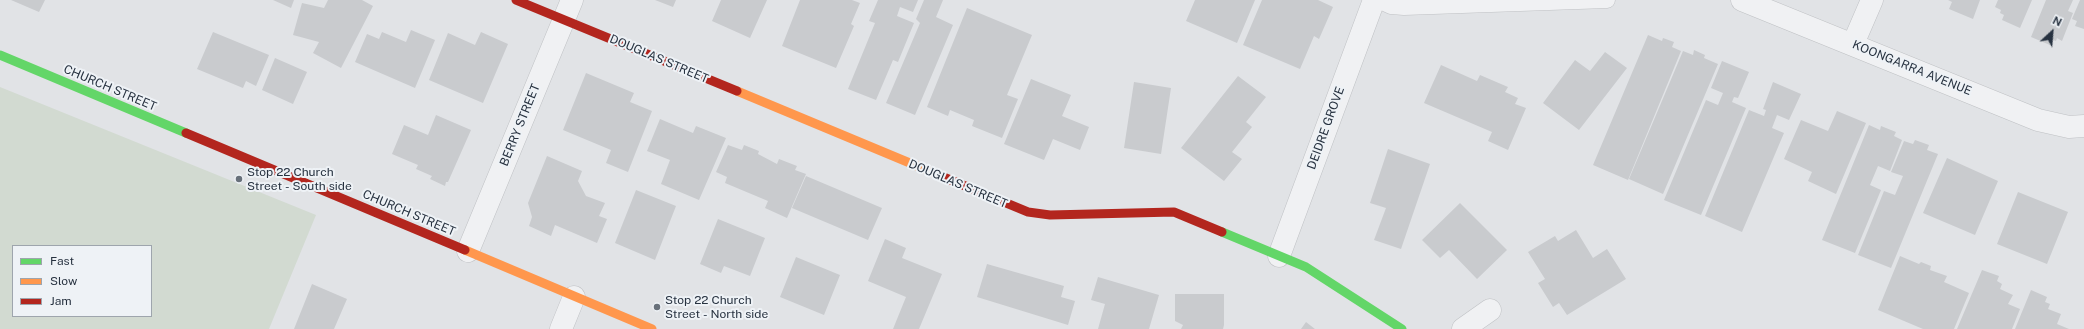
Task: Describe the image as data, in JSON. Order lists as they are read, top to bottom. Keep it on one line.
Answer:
{"streets":{"street":["DOUGLAS STREET","KOONGARRA AVENUE","CHURCH STREET","BERRY STREET","DEIDRE GROVE"]},"crossings":[["DOUGLAS STREET","BERRY STREET"],["DOUGLAS STREET","DEIDRE GROVE"],["CHURCH STREET","BERRY STREET"]],"places":["Stop 22 Church Street - South side","Stop 22 Church Street - North side"],"legend":["Fast","Slow","Jam"],"north":"top right"}
